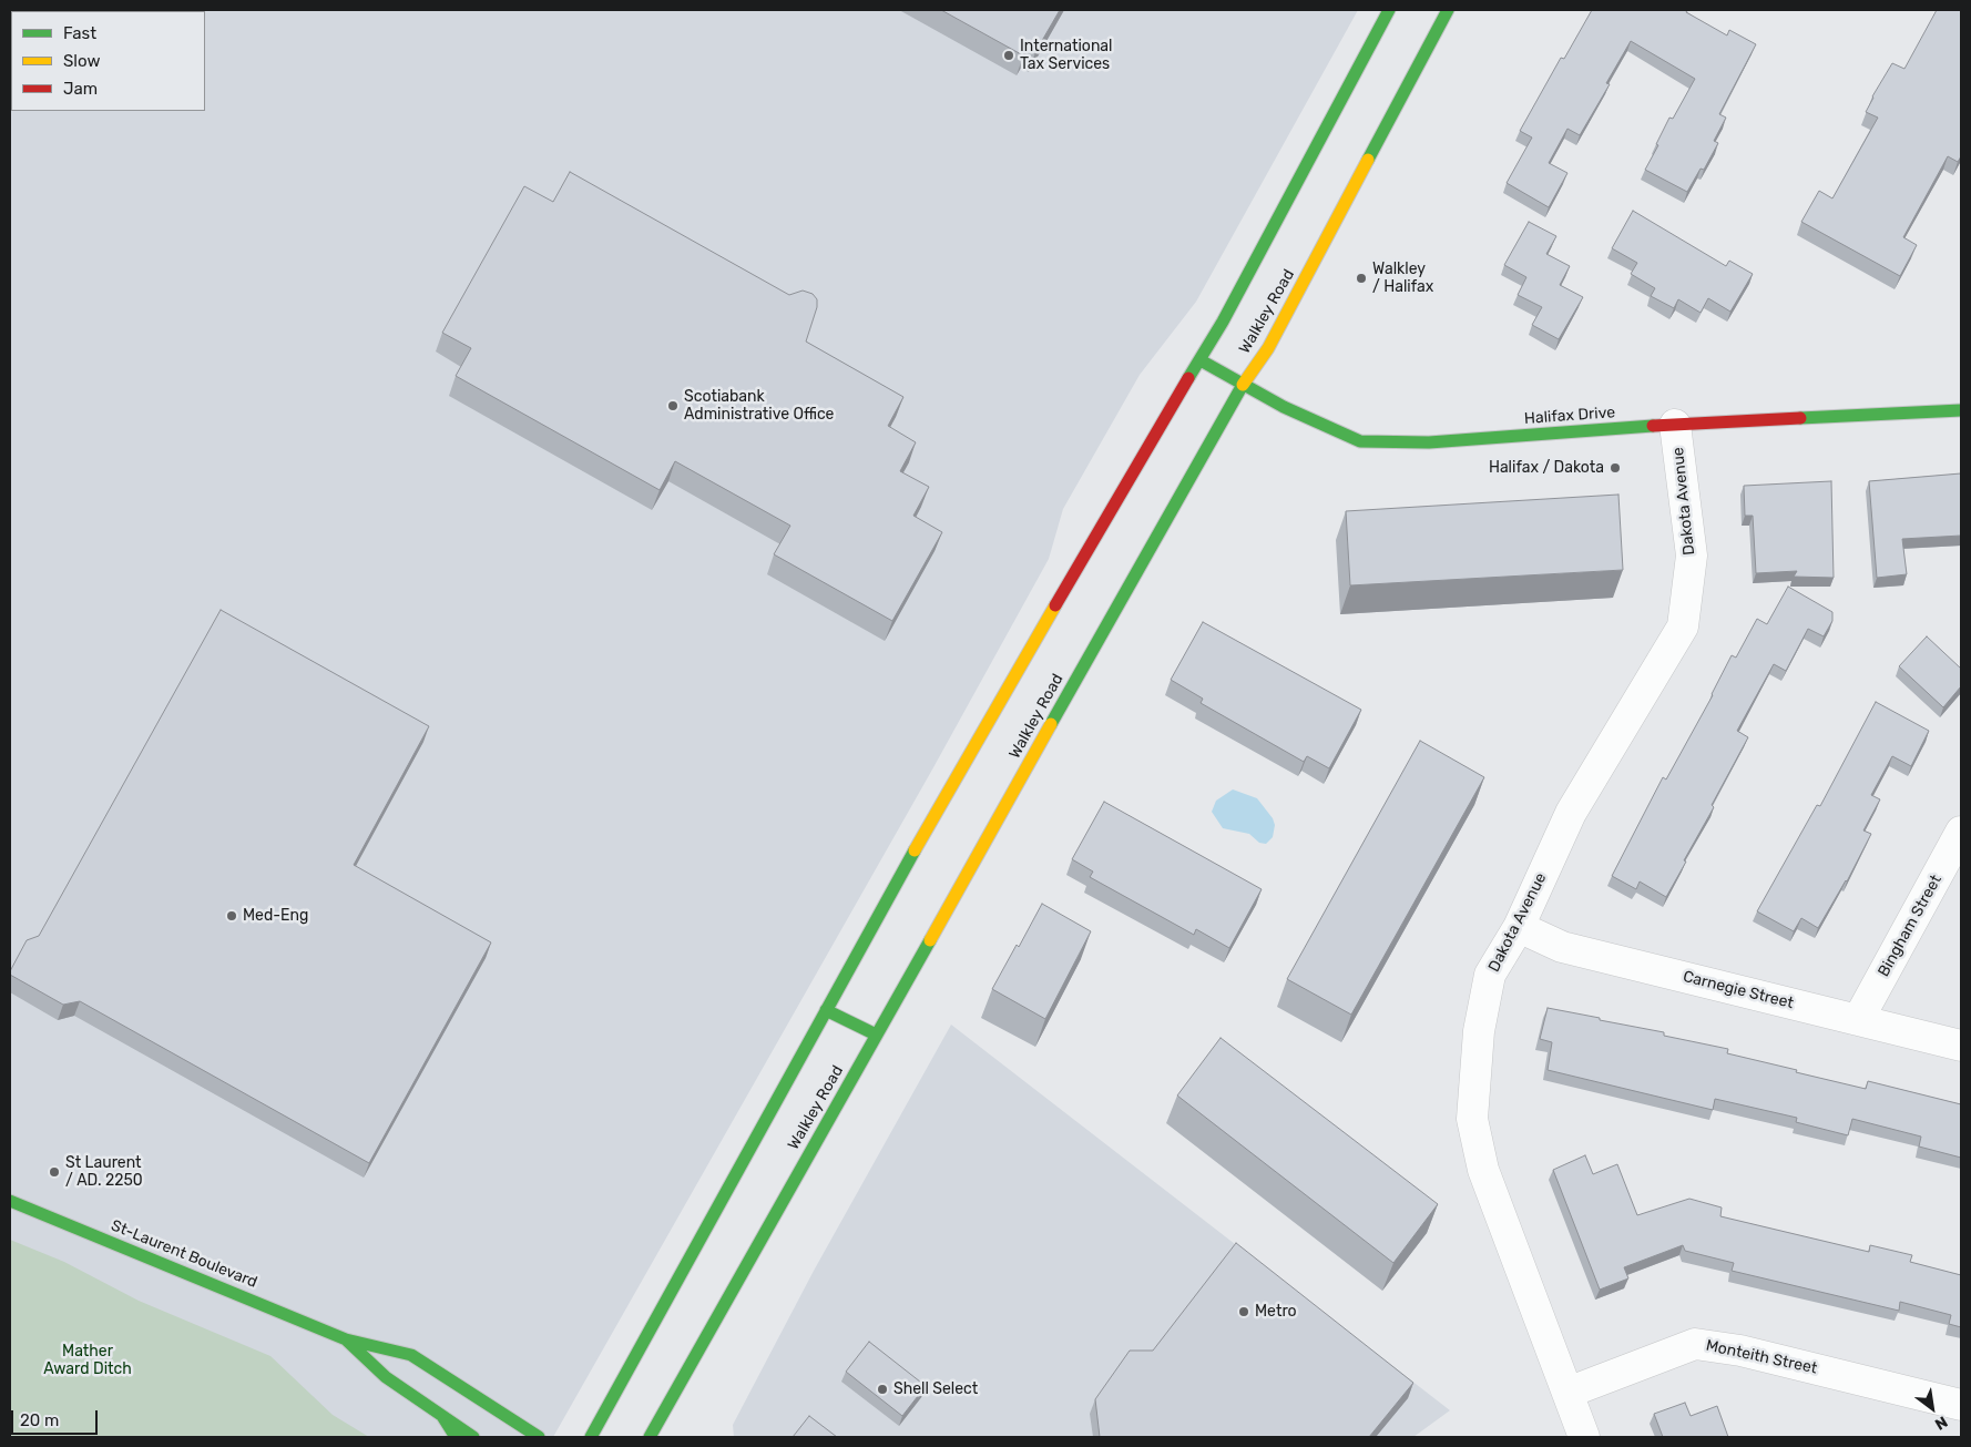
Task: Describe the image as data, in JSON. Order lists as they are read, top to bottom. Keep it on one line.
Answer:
{"streets":{"main road":["Walkley Road","Halifax Drive","St-Laurent Boulevard"],"street":["Dakota Avenue","Bingham Street","Carnegie Street","Monteith Street"]},"crossings":[["Walkley Road","Halifax Drive"],["Halifax Drive","Dakota Avenue"],["Dakota Avenue","Carnegie Street"],["Dakota Avenue","Monteith Street"],["Bingham Street","Carnegie Street"]],"parks":["Mather Award Ditch"],"places":["International Tax Services","Walkley / Halifax","Scotiabank Administrative Office","Halifax / Dakota","Med-Eng","St Laurent / AD. 2250","Metro","Shell Select"],"legend":["Fast","Slow","Jam"],"scale_bar":"20 m","north":"bottom right"}
